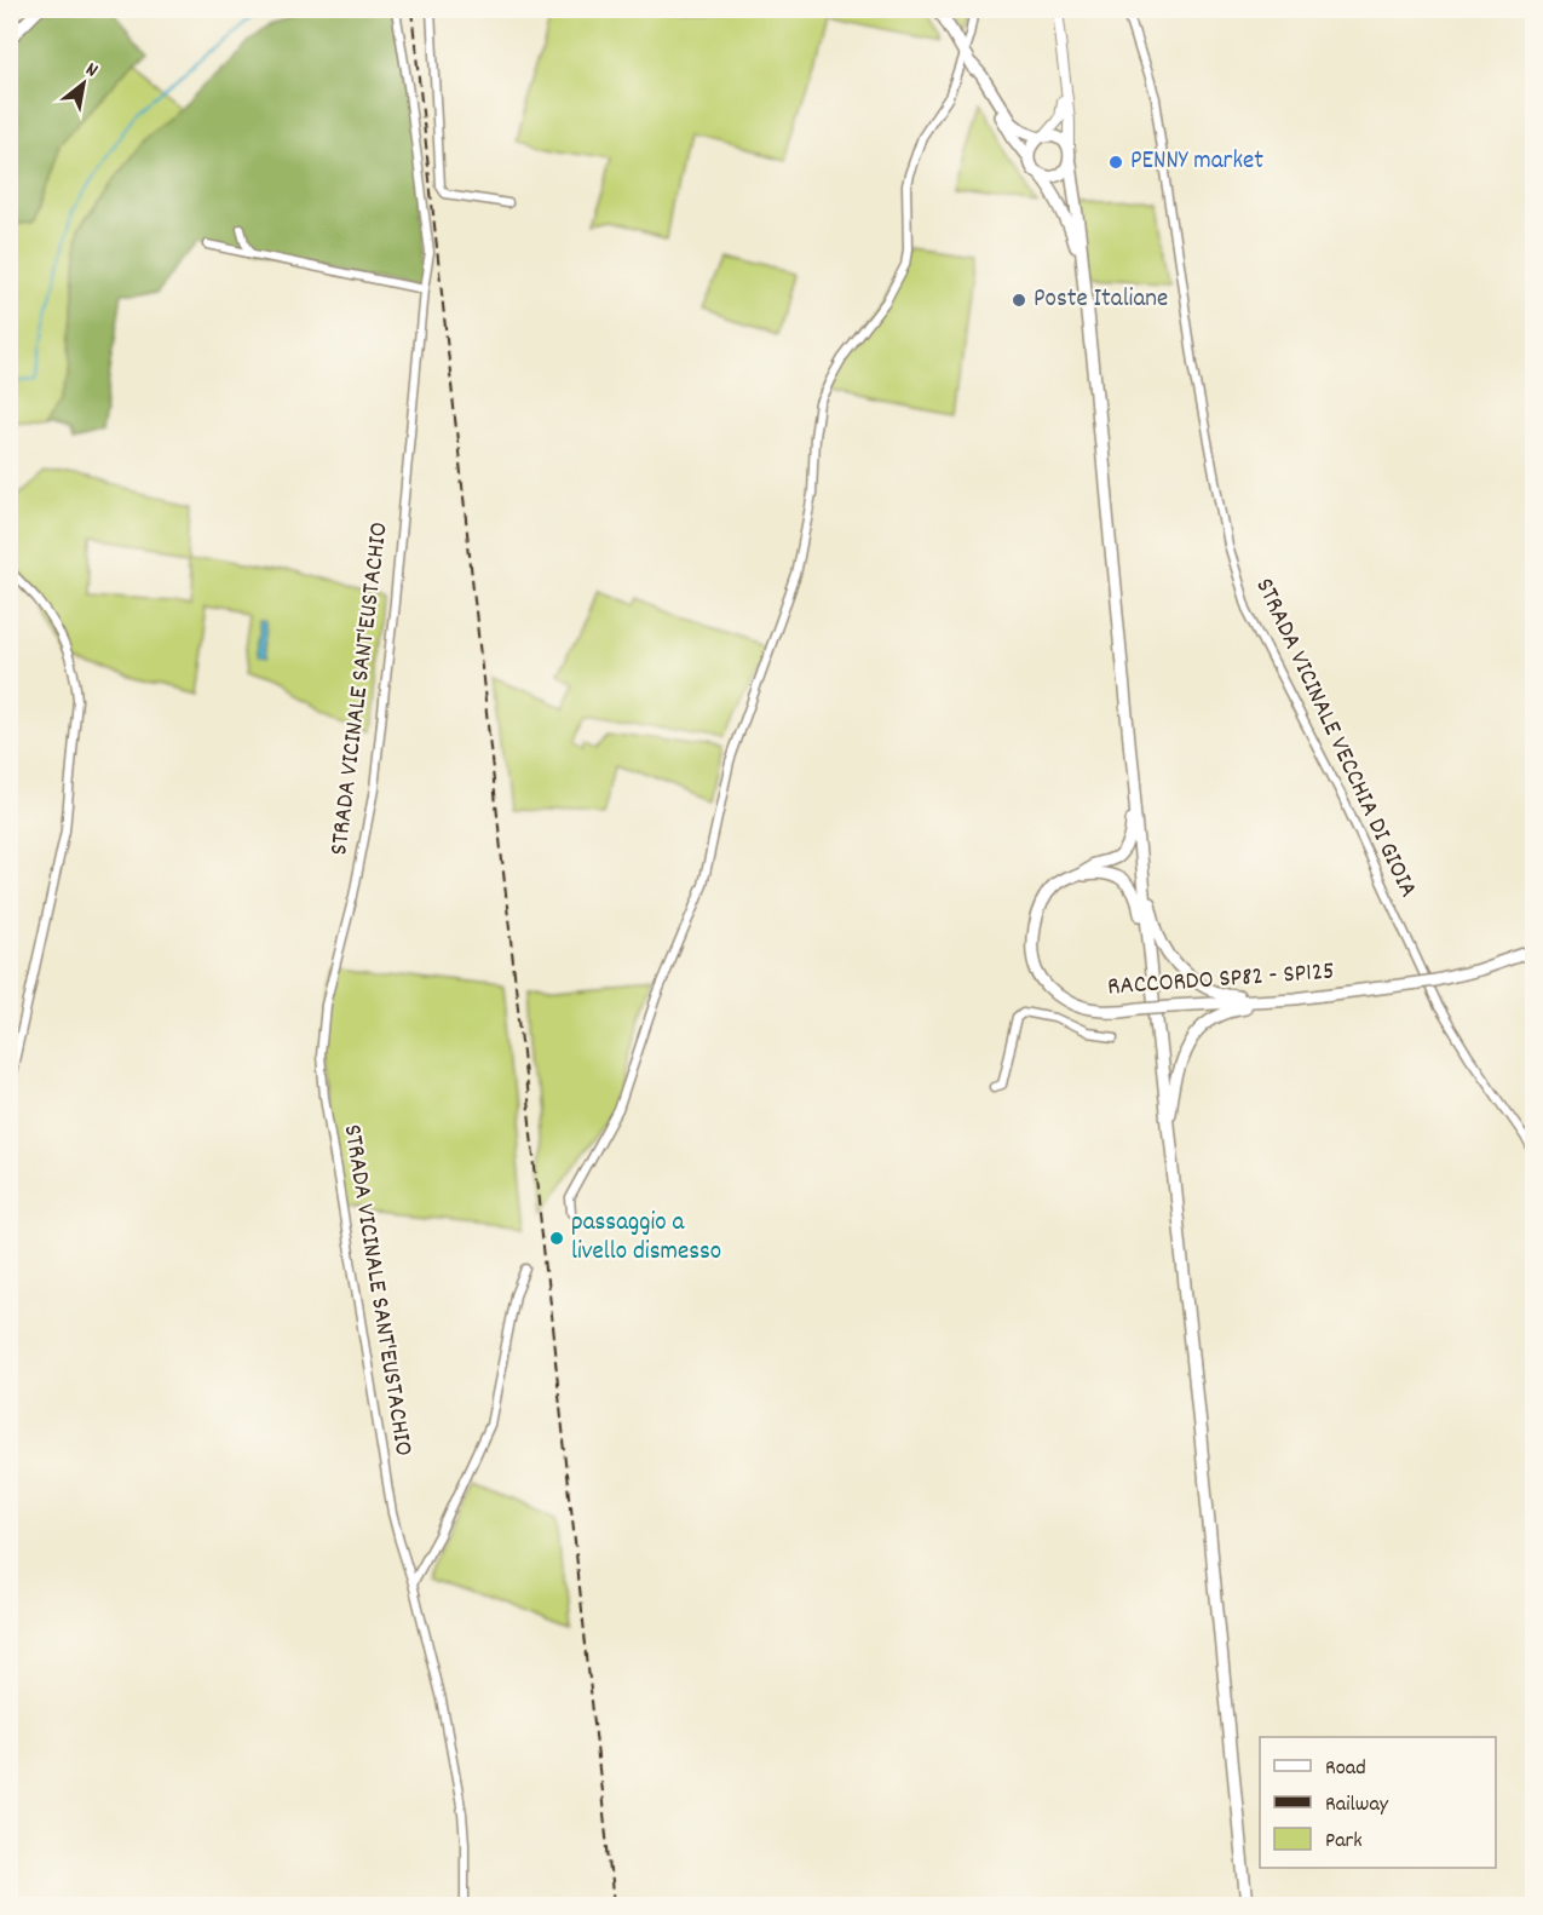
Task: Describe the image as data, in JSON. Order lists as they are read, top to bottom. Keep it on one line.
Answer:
{"streets":{"main road":["RACCORDO SP82 - SP125"],"street":["STRADA VICINALE SANT'EUSTACHIO","STRADA VICINALE VECCHIA DI GIOIA"]},"places":["PENNY market","Poste Italiane","passaggio a livello dismesso"],"legend":["Road","Railway","Park"],"north":"top right"}
